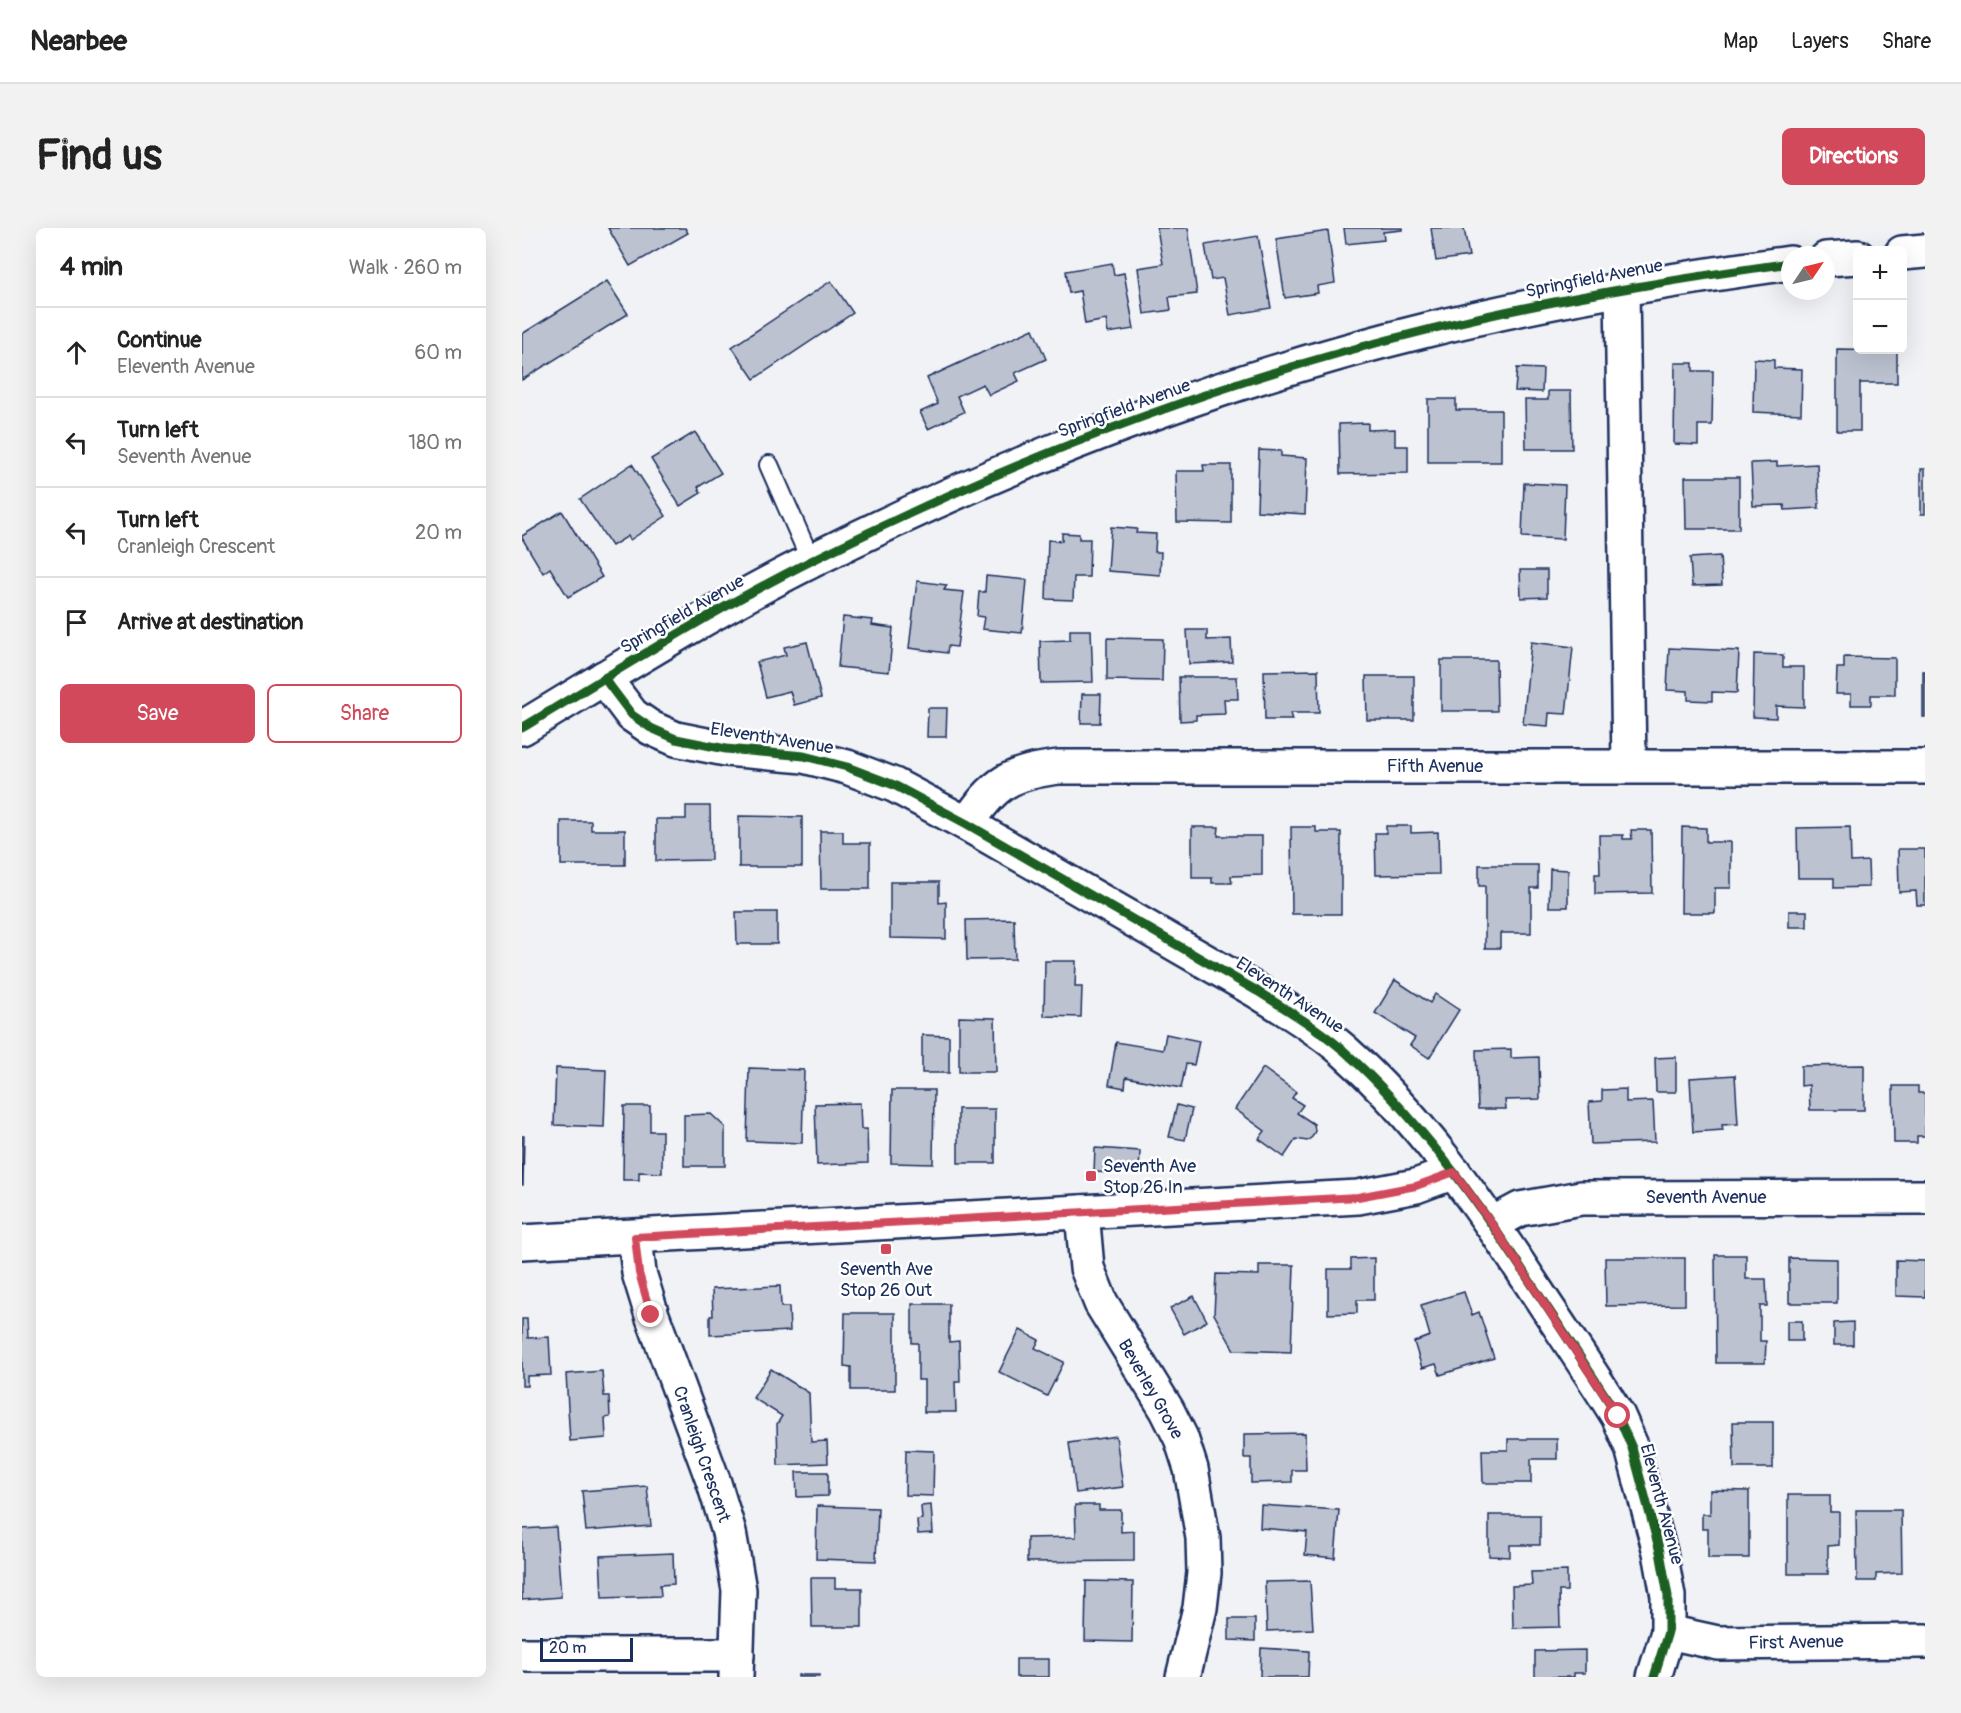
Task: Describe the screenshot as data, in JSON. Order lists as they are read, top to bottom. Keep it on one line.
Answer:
{"streets":{"street":["Springfield Avenue","Eleventh Avenue","Fifth Avenue","Seventh Avenue","Beverley Grove","Cranleigh Crescent","First Avenue"]},"crossings":[["Springfield Avenue","Eleventh Avenue"],["Springfield Avenue","Fifth Avenue"],["Eleventh Avenue","Fifth Avenue"],["Eleventh Avenue","Seventh Avenue"],["Eleventh Avenue","First Avenue"]],"places":{"transit":["Seventh Ave Stop 26 In","Seventh Ave Stop 26 Out"]},"scale_bar":"20 m","north":"top right","page":{"header":"Nearbee","nav":["Map","Layers","Share"],"buttons":["Directions",["Save","Share"]],"title":"Find us","heading":["4 min","Walk · 260 m"],"map_buttons":["+","−"],"list":[["Continue","Eleventh Avenue","60 m"],["Turn left","Seventh Avenue","180 m"],["Turn left","Cranleigh Crescent","20 m"],"Arrive at destination"],"scale":"20 m"}}
